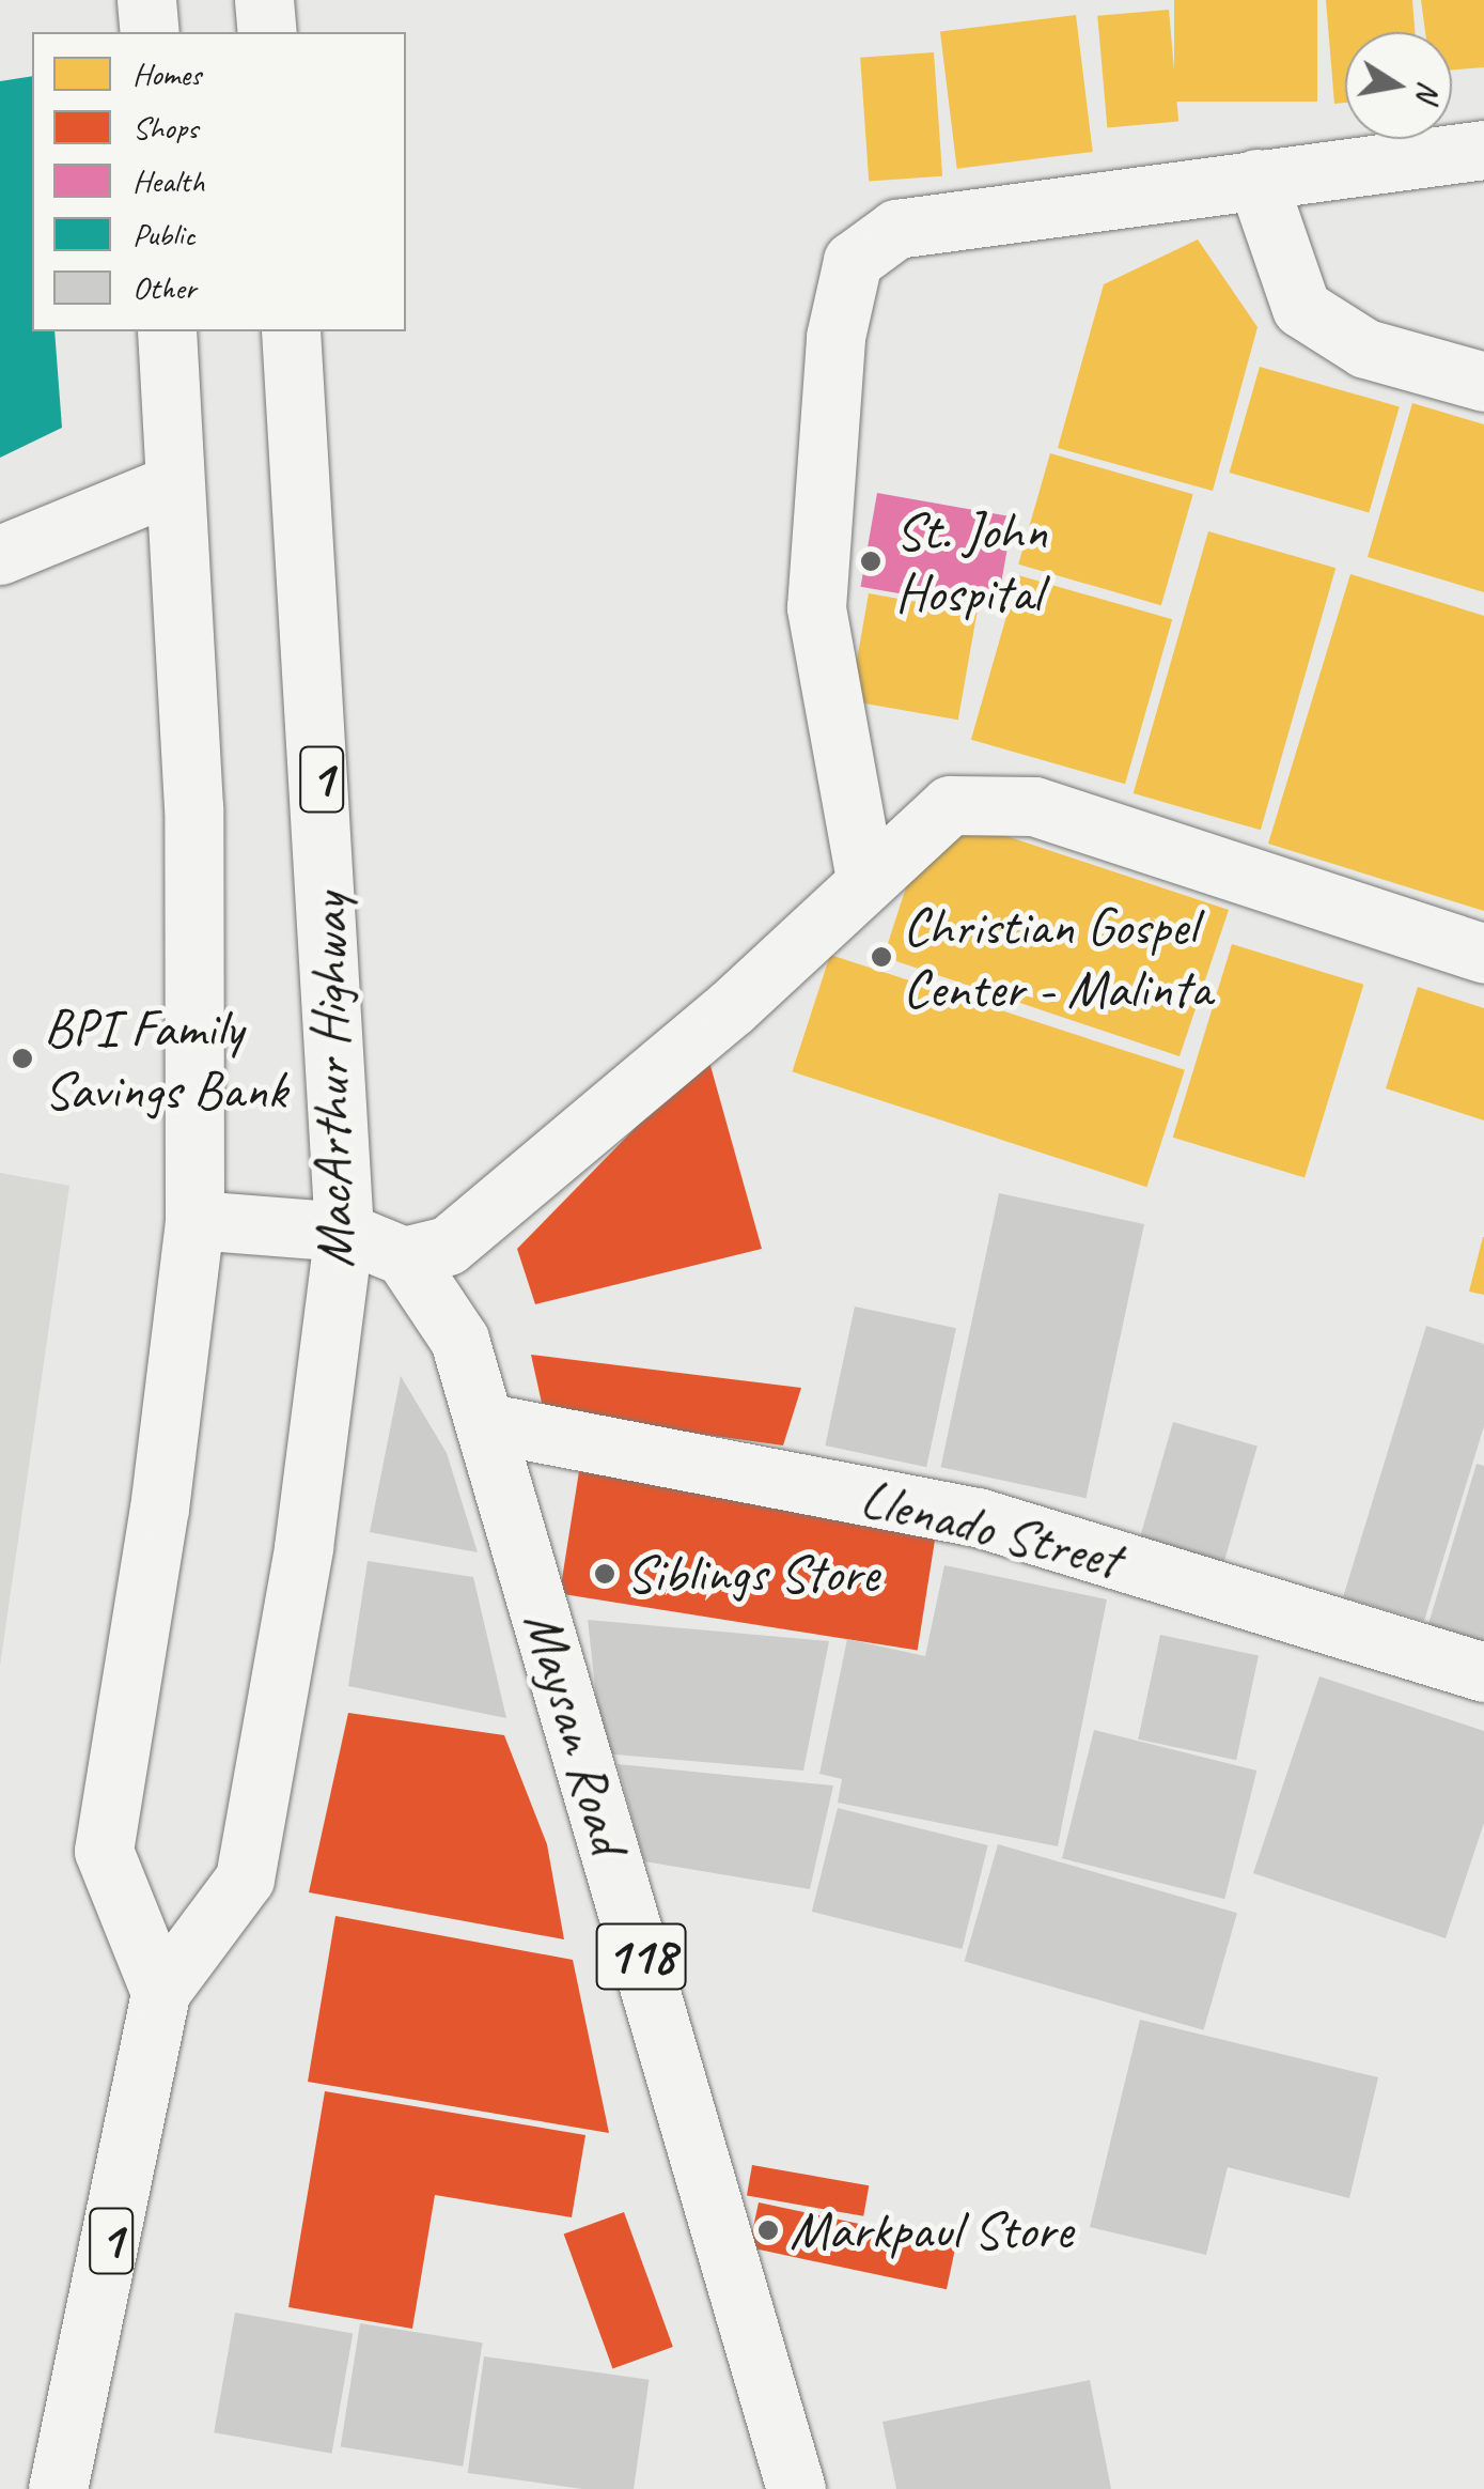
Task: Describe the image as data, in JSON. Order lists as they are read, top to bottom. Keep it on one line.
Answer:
{"streets":{"main road":["1","MacArthur Highway","Llenado Street","Maysan Road","118"]},"crossings":[["Llenado Street","Maysan Road"]],"places":["St. John Hospital","Christian Gospel Center - Malinta","BPI Family Savings Bank","Siblings Store","Markpaul Store"],"legend":["Homes","Shops","Health","Public","Other"],"north":"right"}
